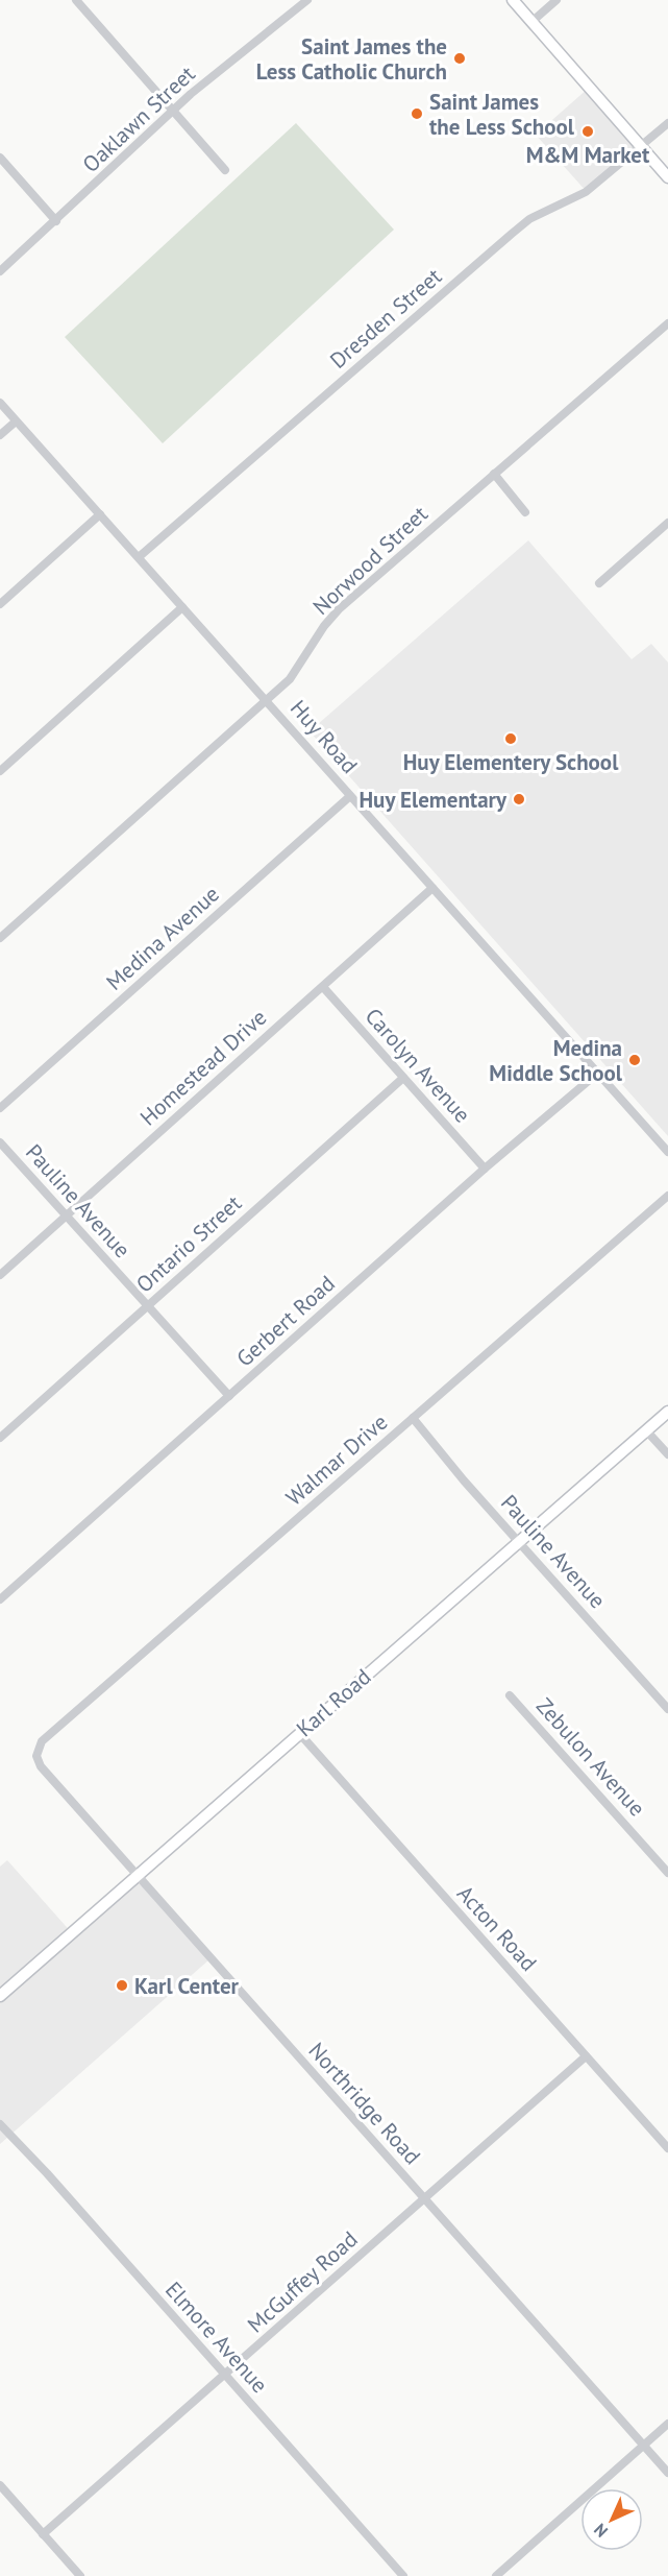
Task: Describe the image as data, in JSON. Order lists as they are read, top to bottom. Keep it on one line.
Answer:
{"streets":{"main road":["Karl Road"],"street":["Oaklawn Street","Dresden Street","Norwood Street","Huy Road","Medina Avenue","Carolyn Avenue","Homestead Drive","Pauline Avenue","Ontario Street","Gerbert Road","Walmar Drive","Zebulon Avenue","Acton Road","Northridge Road","McGuffey Road","Elmore Avenue"]},"crossings":[["Dresden Street","Huy Road"],["Norwood Street","Huy Road"],["Huy Road","Medina Avenue"],["Huy Road","Homestead Drive"],["Huy Road","Gerbert Road"],["Carolyn Avenue","Homestead Drive"],["Carolyn Avenue","Ontario Street"],["Carolyn Avenue","Gerbert Road"],["Homestead Drive","Pauline Avenue"],["Pauline Avenue","Ontario Street"],["Pauline Avenue","Gerbert Road"],["Pauline Avenue","Walmar Drive"],["Pauline Avenue","Karl Road"],["Walmar Drive","Northridge Road"],["Karl Road","Acton Road"],["Karl Road","Northridge Road"],["Acton Road","McGuffey Road"],["Northridge Road","McGuffey Road"],["McGuffey Road","Elmore Avenue"]],"places":["Saint James the Less Catholic Church","Saint James the Less School","M&M Market","Huy Elementery School","Huy Elementary","Medina Middle School","Karl Center"],"north":"bottom left"}
